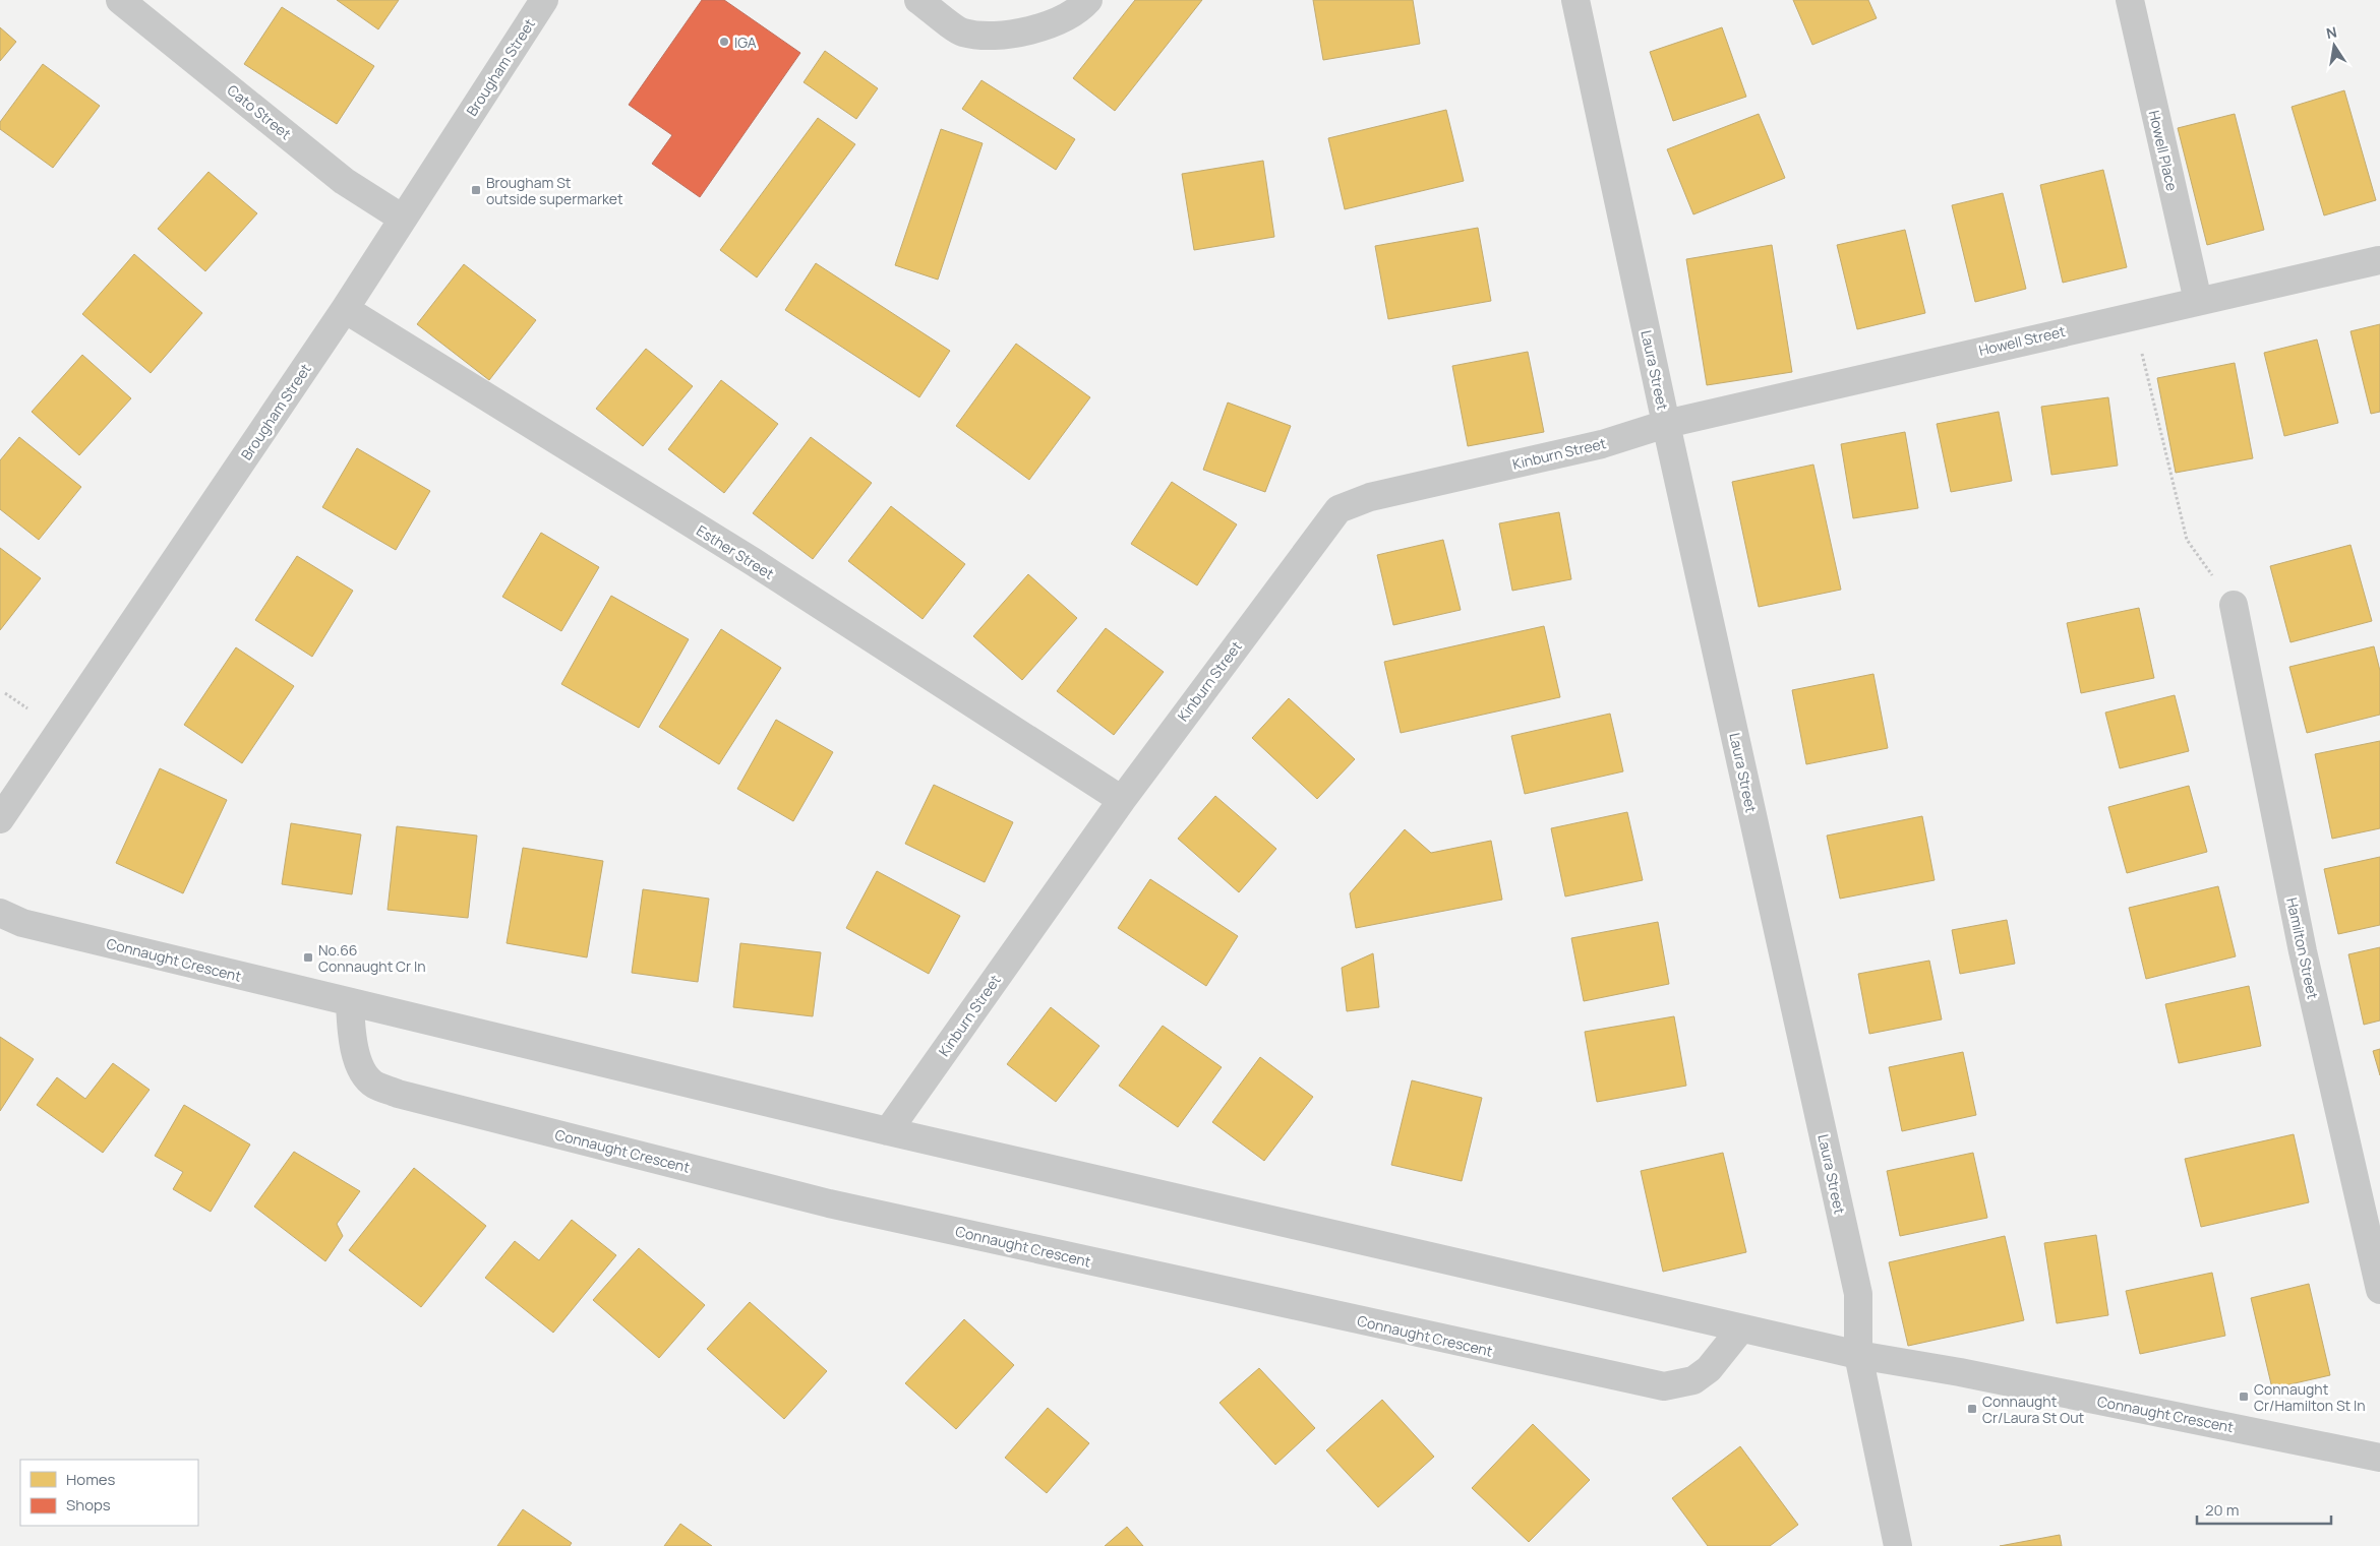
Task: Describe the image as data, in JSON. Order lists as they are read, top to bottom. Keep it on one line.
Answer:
{"streets":{"street":["Brougham Street","Cato Street","Howell Place","Howell Street","Laura Street","Kinburn Street","Esther Street","Hamilton Street","Connaught Crescent"]},"crossings":[["Brougham Street","Cato Street"],["Brougham Street","Esther Street"],["Howell Place","Howell Street"],["Howell Street","Laura Street"],["Howell Street","Kinburn Street"],["Laura Street","Kinburn Street"],["Laura Street","Connaught Crescent"],["Kinburn Street","Esther Street"],["Kinburn Street","Connaught Crescent"]],"places":{"other":["IGA"],"transit":["Brougham St outside supermarket","No.66 Connaught Cr In","Connaught Cr/Hamilton St In","Connaught Cr/Laura St Out"]},"legend":["Homes","Shops"],"scale_bar":"20 m","north":"top"}
